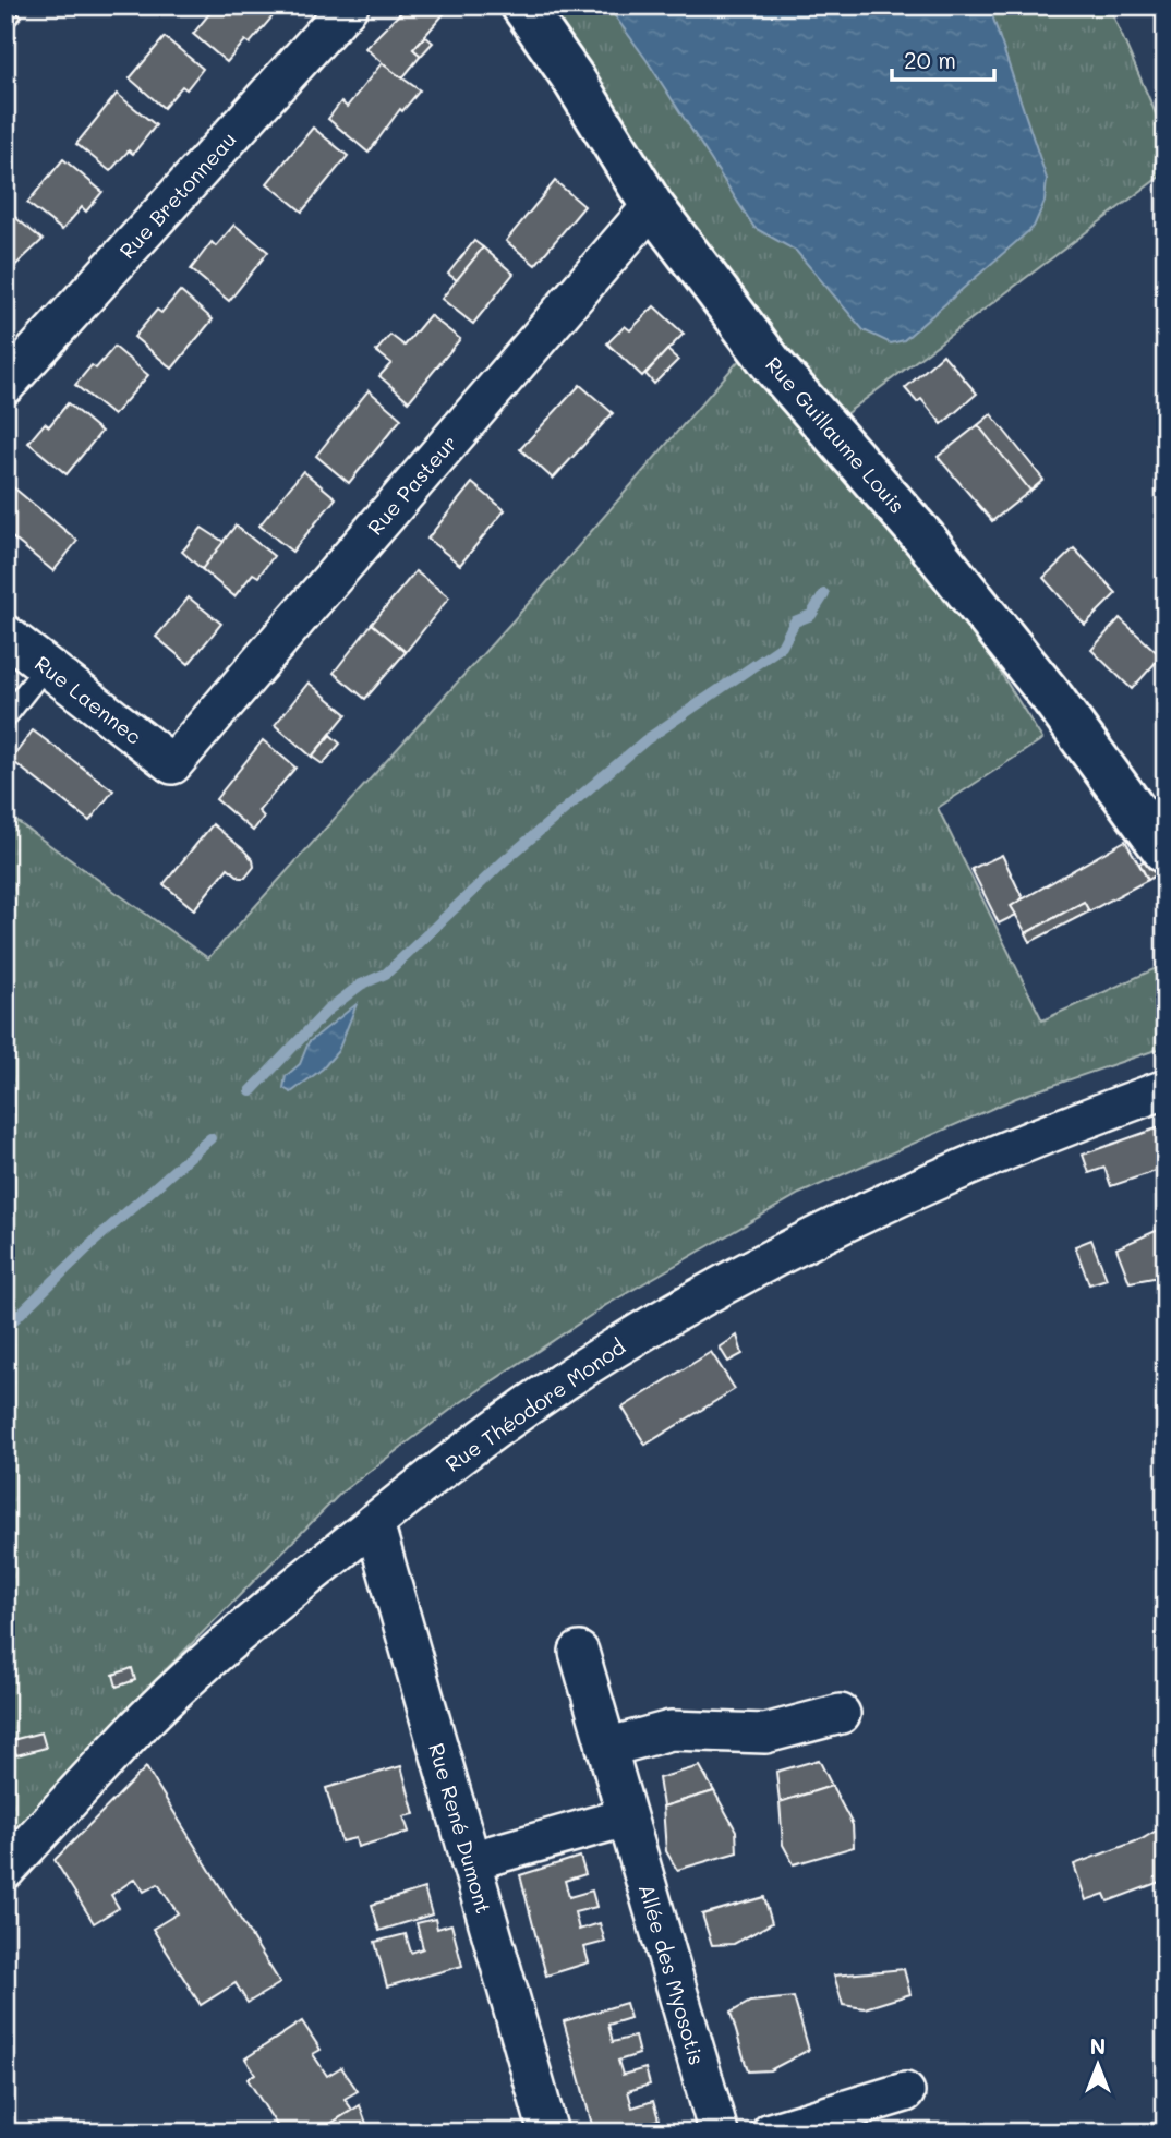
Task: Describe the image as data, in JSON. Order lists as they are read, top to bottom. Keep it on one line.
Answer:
{"streets":{"street":["Rue Bretonneau","Rue Guillaume Louis","Rue Pasteur","Rue Laennec","Rue Théodore Monod","Rue René Dumont","Allée des Myosotis"]},"crossings":[["Rue Guillaume Louis","Rue Pasteur"],["Rue Pasteur","Rue Laennec"],["Rue Théodore Monod","Rue René Dumont"]],"scale_bar":"20 m","north":"top"}
